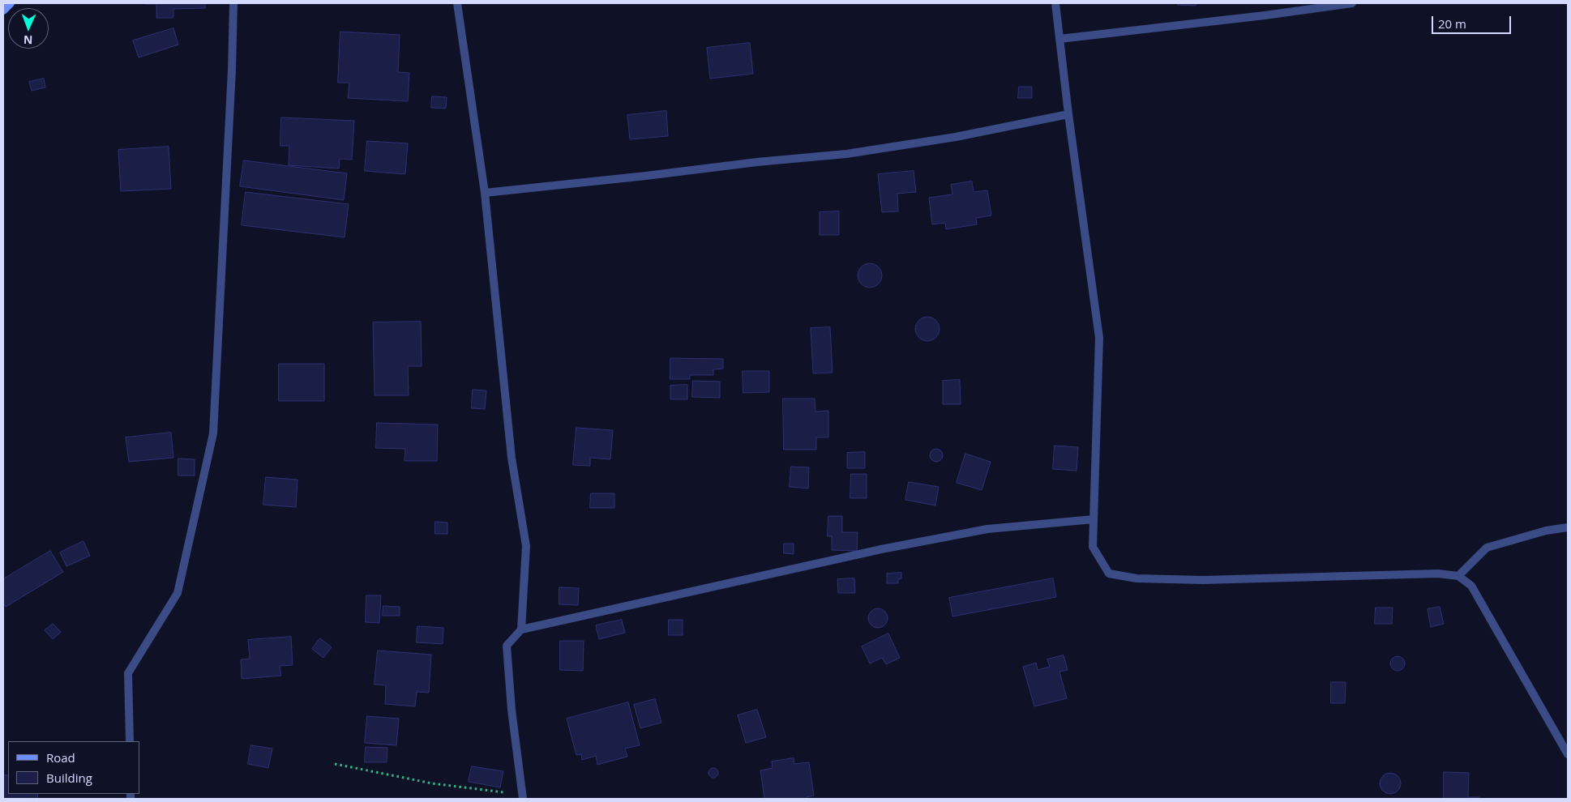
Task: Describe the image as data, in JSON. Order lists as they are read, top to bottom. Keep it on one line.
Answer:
{"legend":["Road","Building"],"scale_bar":"20 m","north":"bottom"}
